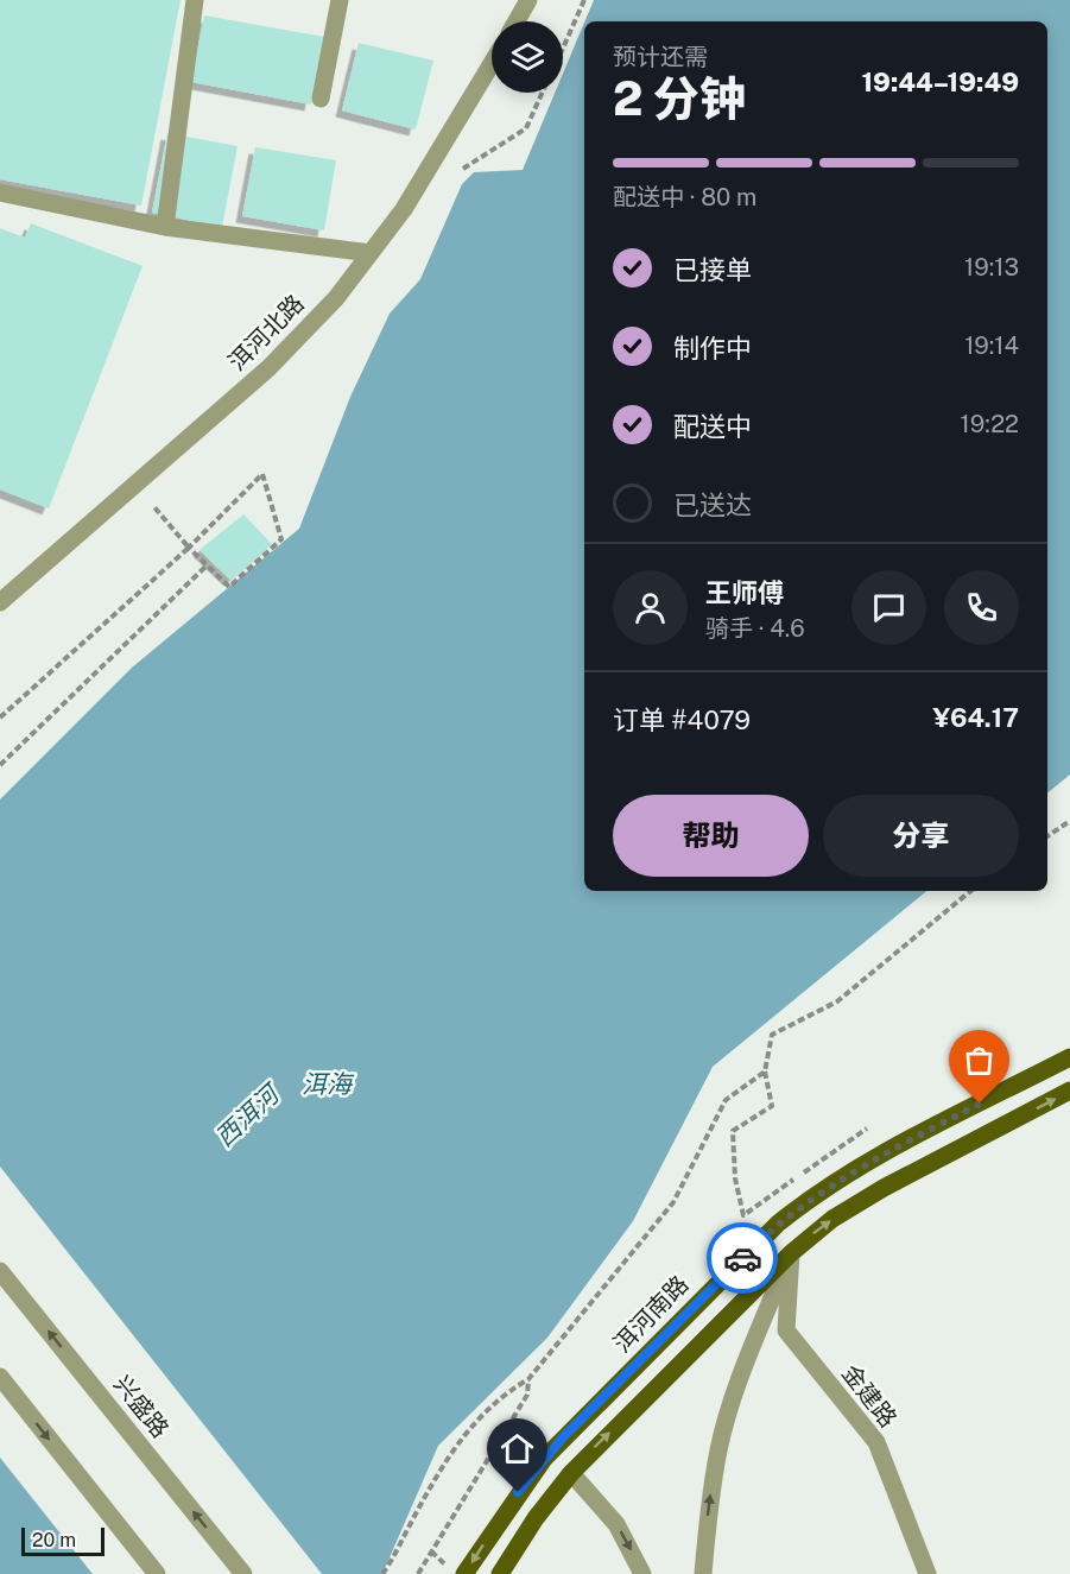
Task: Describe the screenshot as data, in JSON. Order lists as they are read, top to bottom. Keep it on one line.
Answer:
{"streets":{"main road":["洱河南路"],"street":["洱河北路","金建路","兴盛路"]},"water":["洱海","西洱河"],"scale_bar":"20 m","page":{"heading":["2 分钟","预计还需","19:44–19:49"],"panel":["王师傅","骑手 · 4.6","订单 #4079","¥64.17"],"bar":"配送中 · 80 m","list":[["已接单","19:13"],["制作中","19:14"],["配送中","19:22"],"已送达"],"buttons":["帮助","分享"],"scale":"20 m"}}
